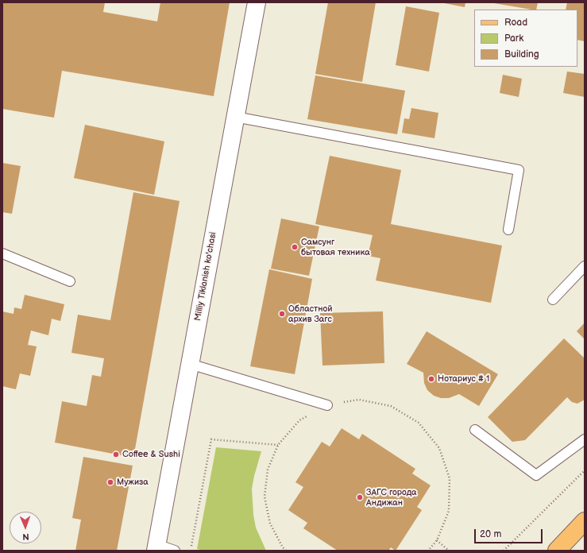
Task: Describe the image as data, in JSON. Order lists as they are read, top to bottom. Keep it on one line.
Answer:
{"streets":{"street":["Milliy Tiklanish ko'chasi"]},"places":["Самсунг бытовая техника","Областной архив Загс","Нотариус # 1","Coffee & Sushi","Мужиза","ЗАГС города Андижан"],"legend":["Road","Park","Building"],"scale_bar":"20 m","north":"bottom"}
